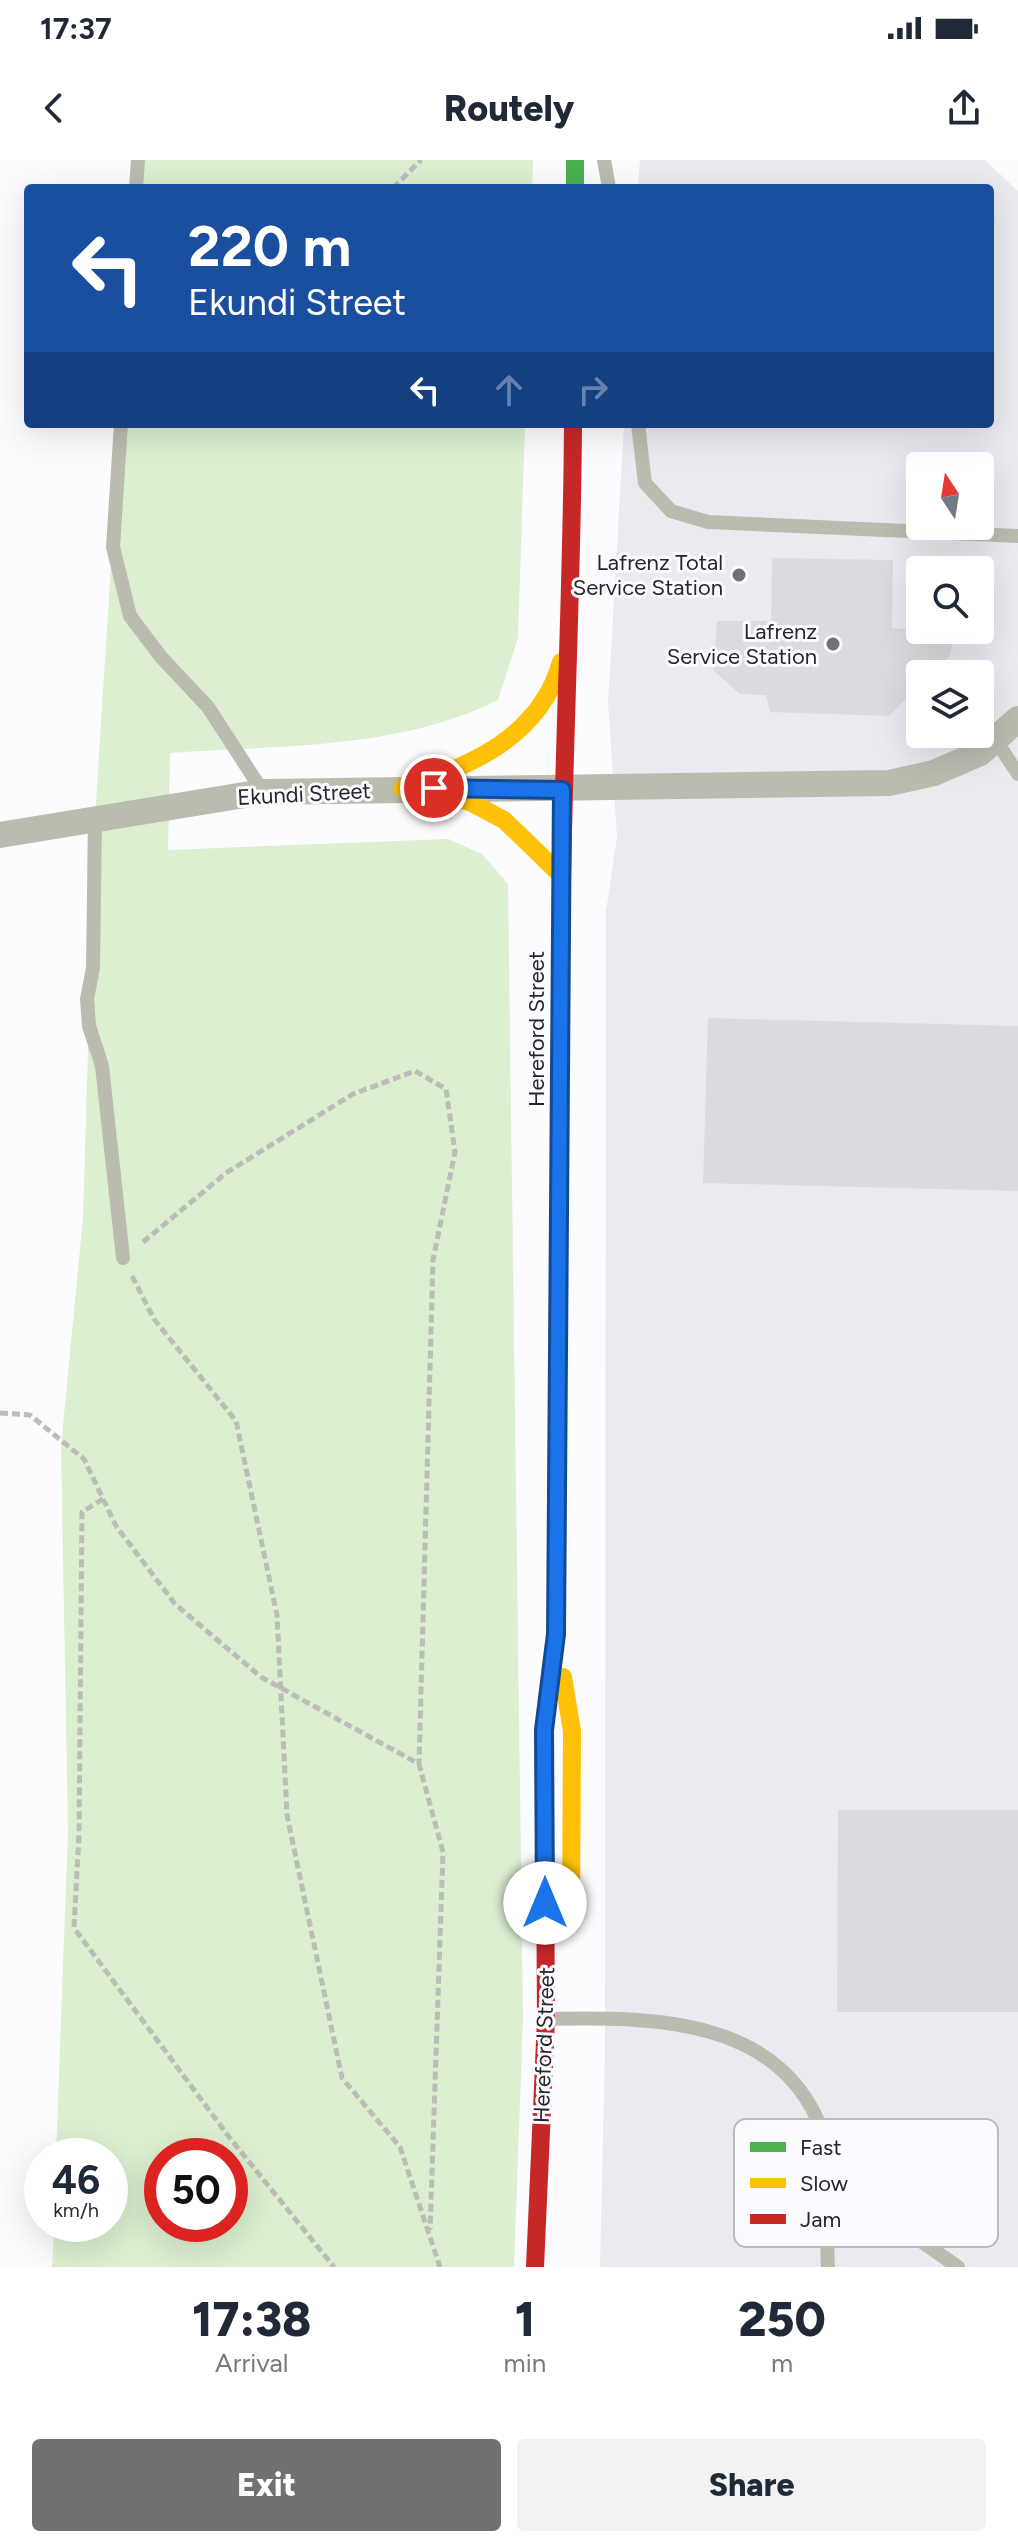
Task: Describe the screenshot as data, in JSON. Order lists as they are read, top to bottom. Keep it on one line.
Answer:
{"streets":{"main road":["Hereford Street"],"street":["Ekundi Street"]},"crossings":[["Ekundi Street","Hereford Street"]],"places":["Lafrenz Total Service Station","Lafrenz Service Station"],"legend":["Fast","Slow","Jam"],"north":"top","page":{"status":"17:37","header":"Routely","turn":["220 m","Ekundi Street"],"speed":"46 km/h","limit":"50","eta":["17:38","Arrival","1","min","250","m"],"buttons":["Exit","Share"]}}
